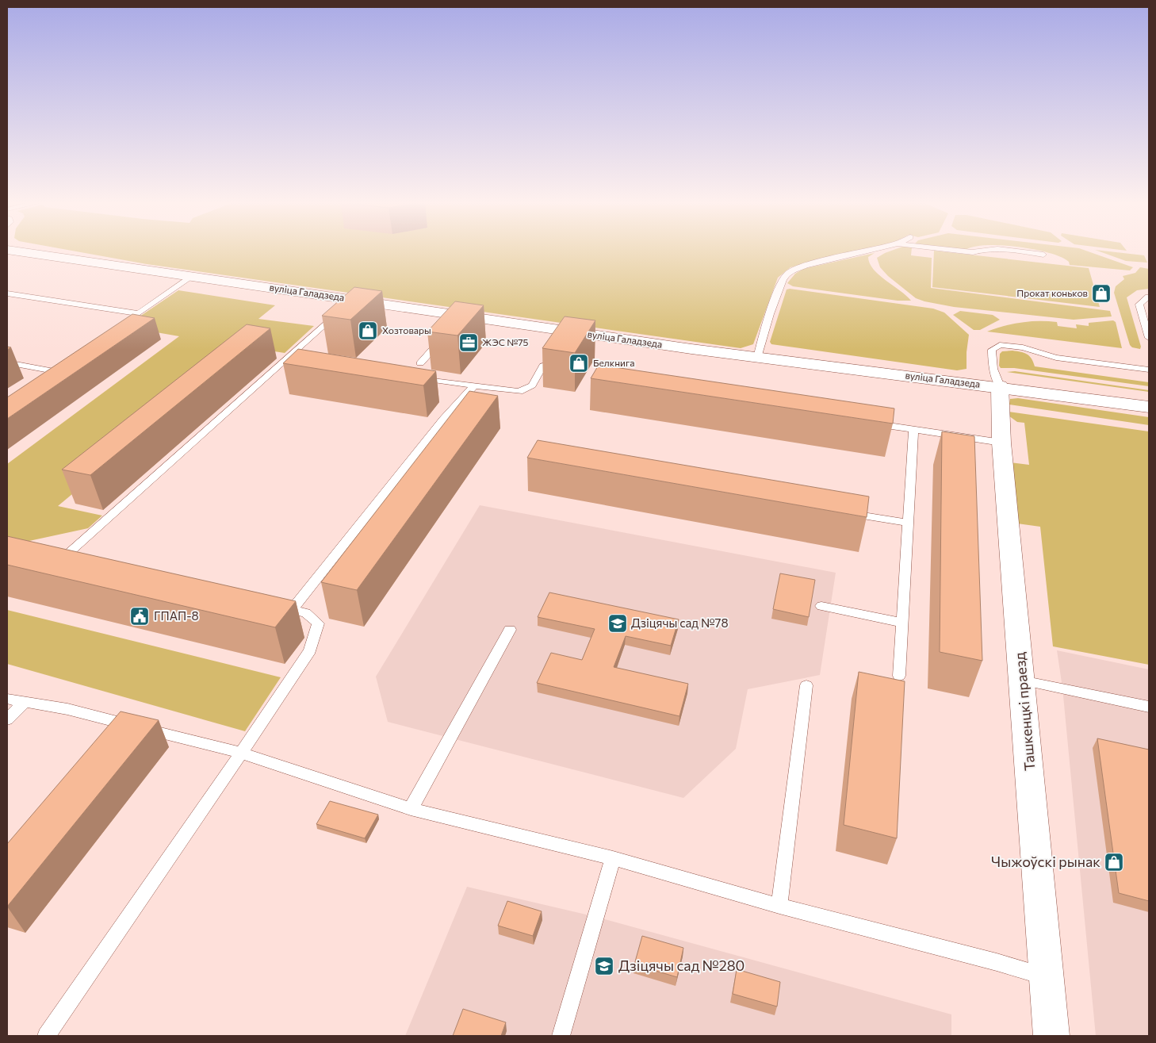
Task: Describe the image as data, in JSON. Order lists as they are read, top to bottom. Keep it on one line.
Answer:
{"streets":{"street":["вуліца Галадзеда","Ташкенцкі праезд"]},"crossings":[["вуліца Галадзеда","Ташкенцкі праезд"]],"places":{"shop":["Прокат коньков","Хозтовары","Белкнига","Чыжоўскі рынак"],"office":["ЖЭС №75"],"public building":["ГПАП-8"],"school or university":["Дзіцячы сад №78","Дзіцячы сад №280"]}}
